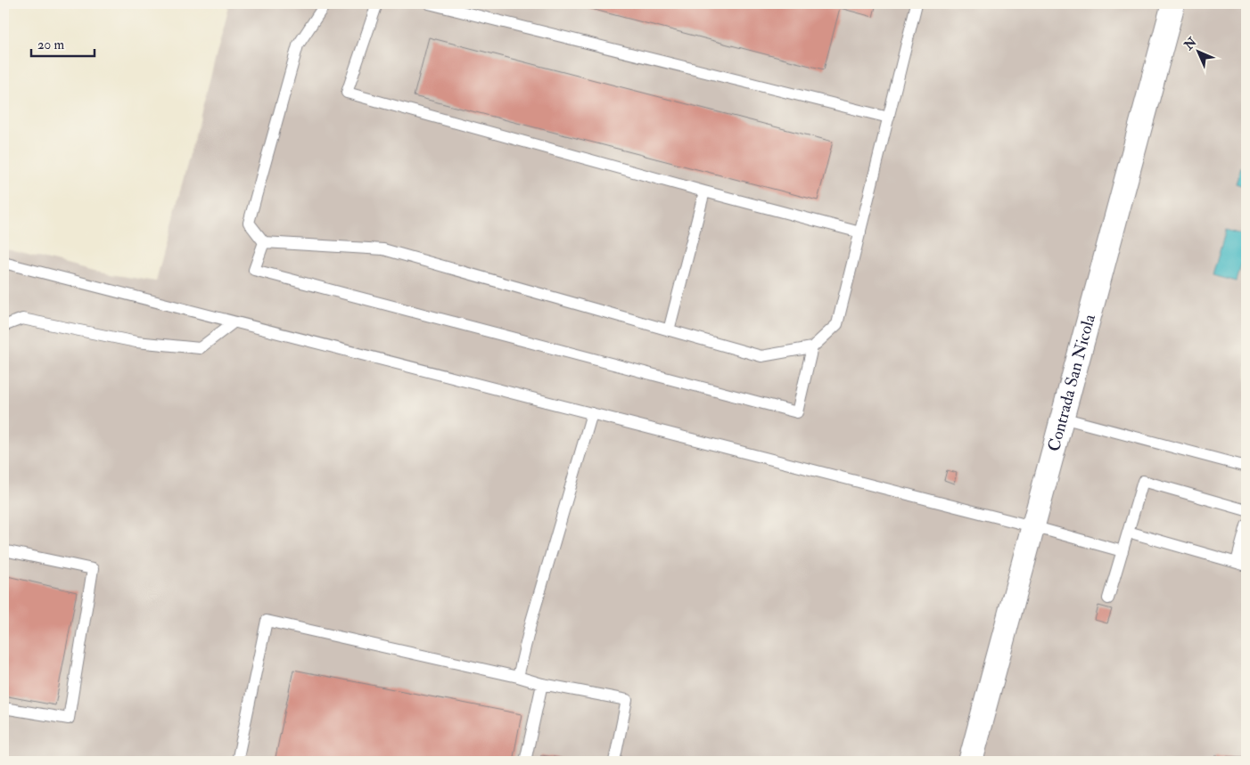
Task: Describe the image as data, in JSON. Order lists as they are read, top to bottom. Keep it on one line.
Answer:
{"streets":{"street":["Contrada San Nicola"]},"scale_bar":"20 m","north":"top left"}
